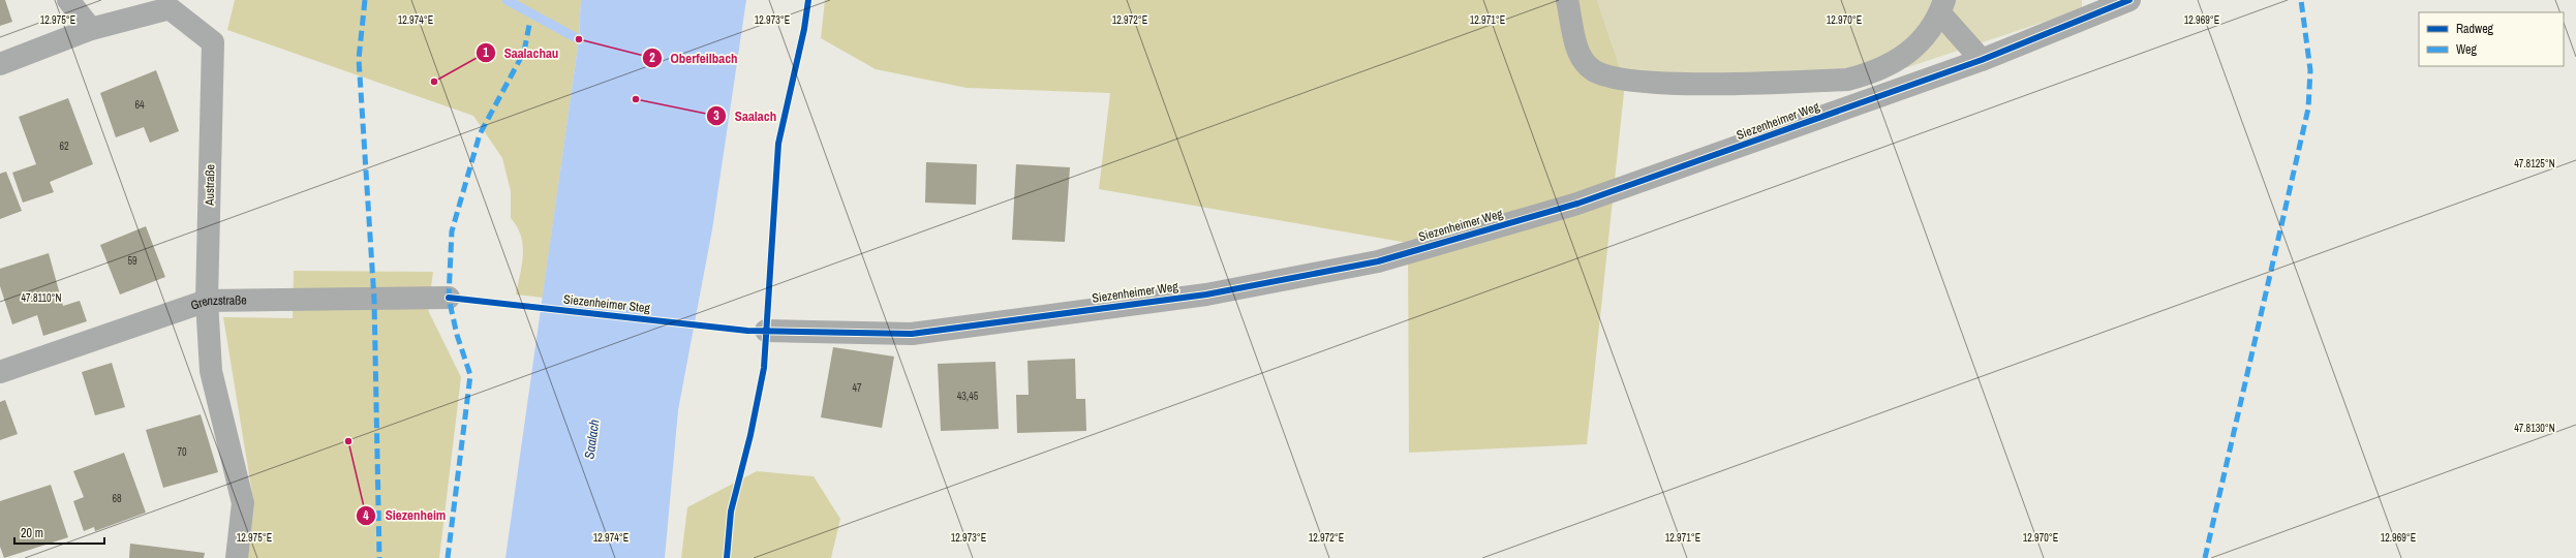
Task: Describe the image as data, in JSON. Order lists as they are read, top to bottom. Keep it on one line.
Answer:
{"streets":{"street":["Siezenheimer Weg","Austraße","Grenzstraße"],"cycle path":["Siezenheimer Steg"]},"crossings":[["Siezenheimer Weg","Siezenheimer Steg"],["Austraße","Grenzstraße"]],"water":["Saalach"],"places":["Oberfeilbach","Saalachau","Saalach","Siezenheim"],"house_numbers":["64","62","59","47","43,45","70","68"],"legend":["Radweg","Weg"],"scale_bar":"20 m","coordinates":["12.975°E","12.974°E","12.973°E","12.972°E","12.971°E","12.970°E","12.969°E","47.8125°N","47.8110°N","47.8130°N"]}
